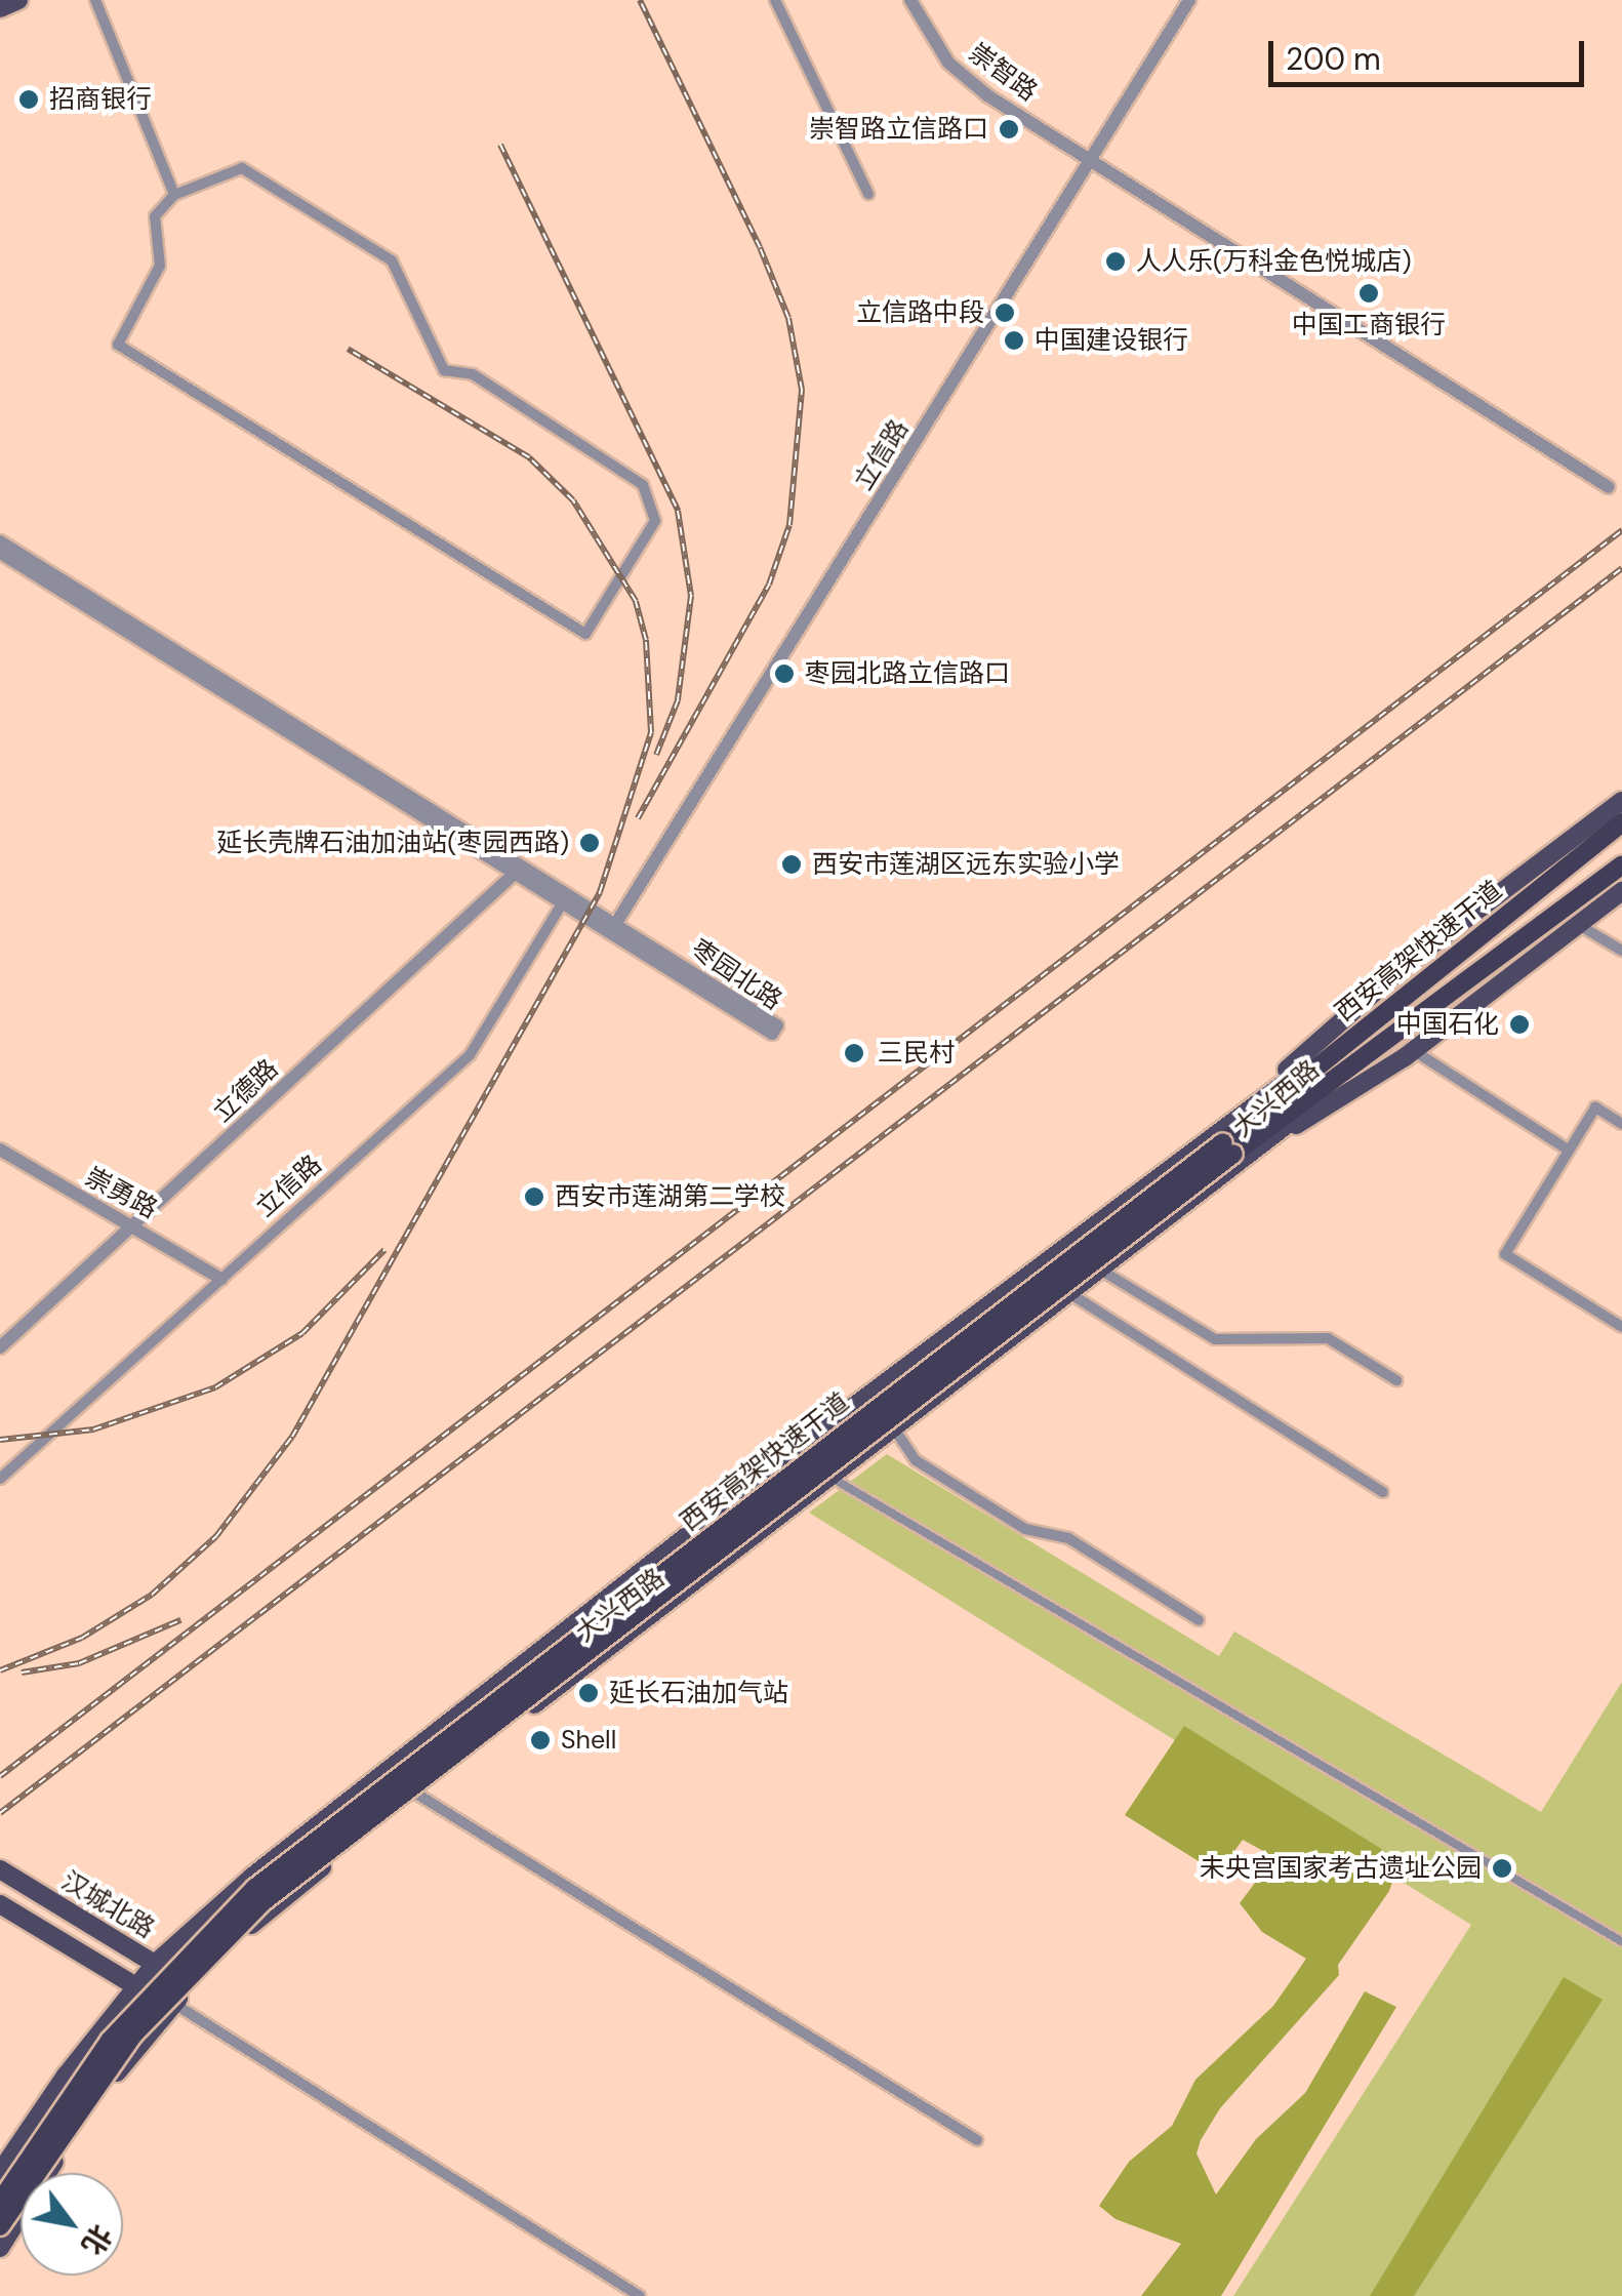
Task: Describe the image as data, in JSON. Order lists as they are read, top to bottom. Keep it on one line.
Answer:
{"streets":{"highway":["西安高架快速干道"],"main road":["大兴西路","汉城北路"],"street":["崇智路","立信路","枣园北路","立德路","崇勇路"]},"crossings":[["崇智路","立信路"],["立信路","枣园北路"],["立信路","崇勇路"],["西安高架快速干道","大兴西路"],["枣园北路","立德路"],["立德路","崇勇路"],["大兴西路","汉城北路"]],"places":["招商银行","崇智路立信路口","人人乐(万科金色悦城店)","中国工商银行","立信路中段","中国建设银行","枣园北路立信路口","延长壳牌石油加油站(枣园西路)","西安市莲湖区远东实验小学","中国石化","三民村","西安市莲湖第二学校","延长石油加气站","Shell","未央宫国家考古遗址公园"],"scale_bar":"200 m","north":"bottom right"}
